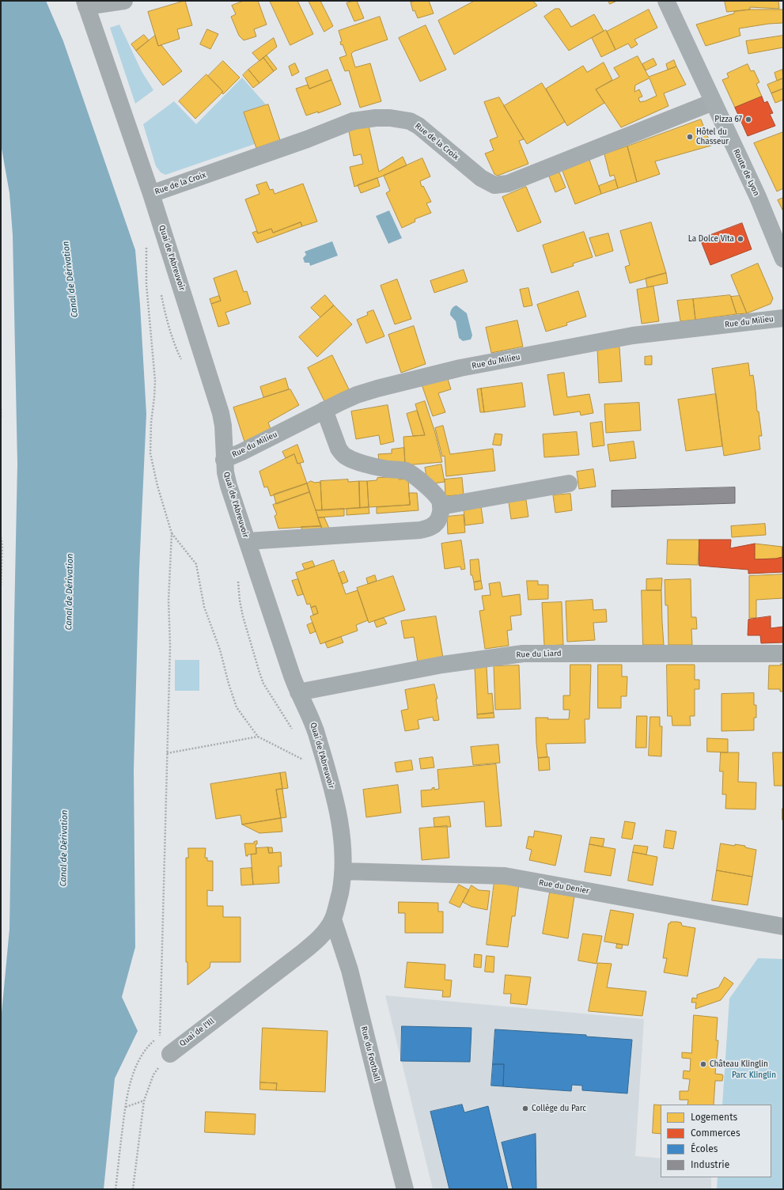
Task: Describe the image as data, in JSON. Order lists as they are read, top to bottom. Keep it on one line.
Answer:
{"streets":{"main road":["Route de Lyon"],"street":["Rue de la Croix","Quai de l'Abreuvoir","Rue du Milieu","Rue du Liard","Rue du Denier","Quai de l'Ill","Rue du Football"]},"crossings":[["Rue de la Croix","Route de Lyon"],["Rue de la Croix","Quai de l'Abreuvoir"],["Quai de l'Abreuvoir","Rue du Milieu"],["Quai de l'Abreuvoir","Rue du Liard"],["Quai de l'Abreuvoir","Rue du Denier"],["Quai de l'Abreuvoir","Quai de l'Ill"],["Quai de l'Abreuvoir","Rue du Football"],["Quai de l'Ill","Rue du Football"]],"water":["Canal de Dérivation"],"parks":["Parc Klinglin"],"places":["Pizza 67","Hôtel du Chasseur","La Dolce Vita","Château Klinglin","Collège du Parc"],"legend":["Logements","Commerces","Écoles","Industrie"]}
